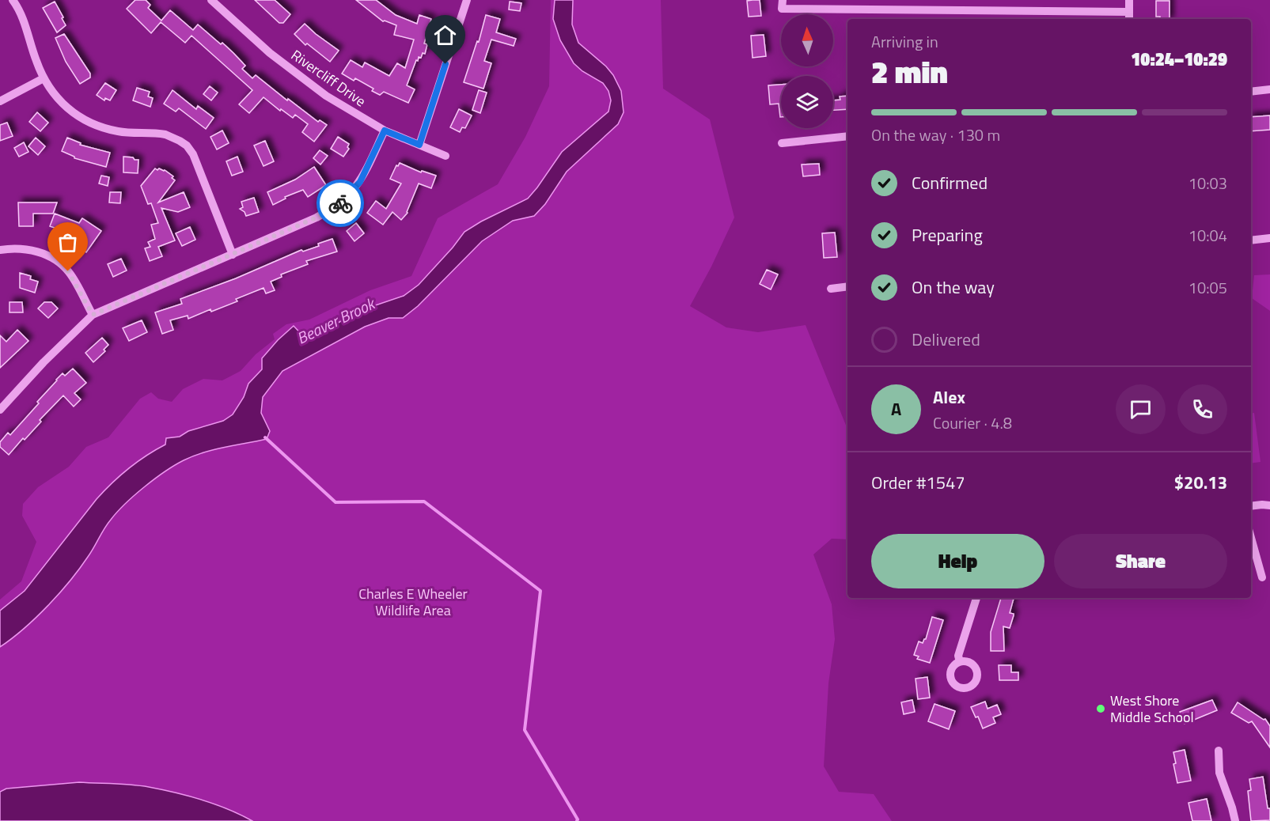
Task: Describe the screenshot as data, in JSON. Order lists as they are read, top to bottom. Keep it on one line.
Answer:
{"streets":{"street":["Rivercliff Drive"]},"water":["Beaver Brook"],"parks":["Charles E Wheeler Wildlife Area"],"places":["West Shore Middle School"],"north":"top","page":{"heading":["2 min","Arriving in","10:24–10:29"],"panel":["Alex","Courier · 4.8","Order #1547","$20.13"],"bar":"On the way · 130 m","list":[["Confirmed","10:03"],["Preparing","10:04"],["On the way","10:05"],"Delivered"],"round":"A","buttons":["Help","Share"]}}
